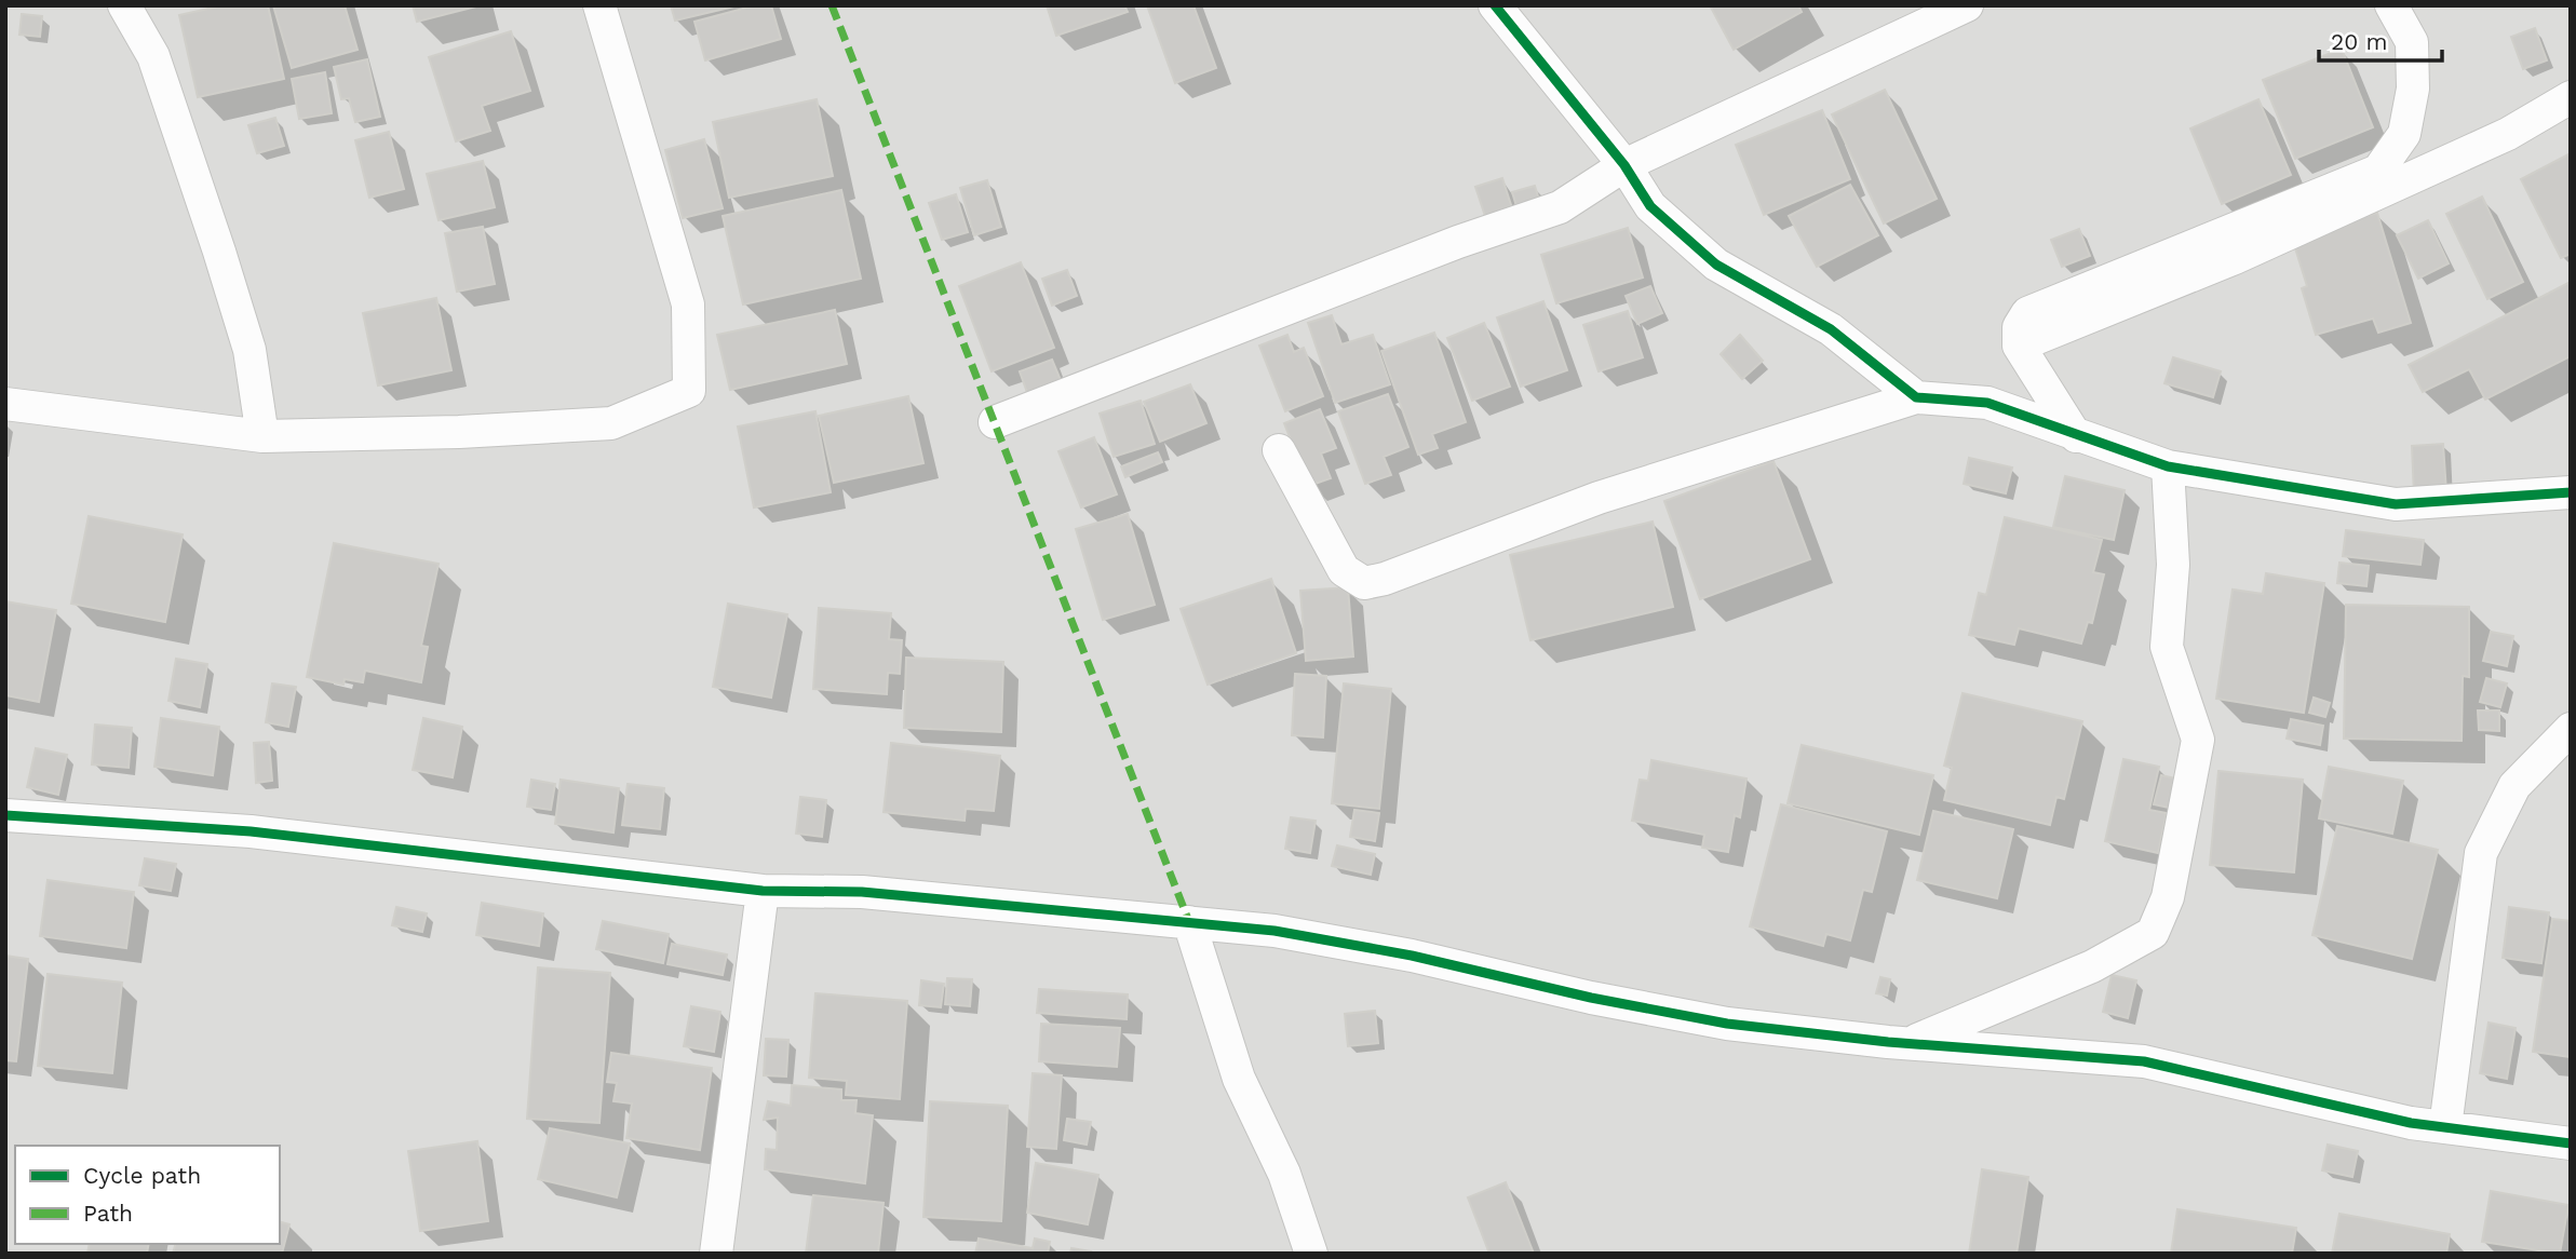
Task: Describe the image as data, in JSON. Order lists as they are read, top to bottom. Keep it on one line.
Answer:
{"legend":["Cycle path","Path"],"scale_bar":"20 m"}
